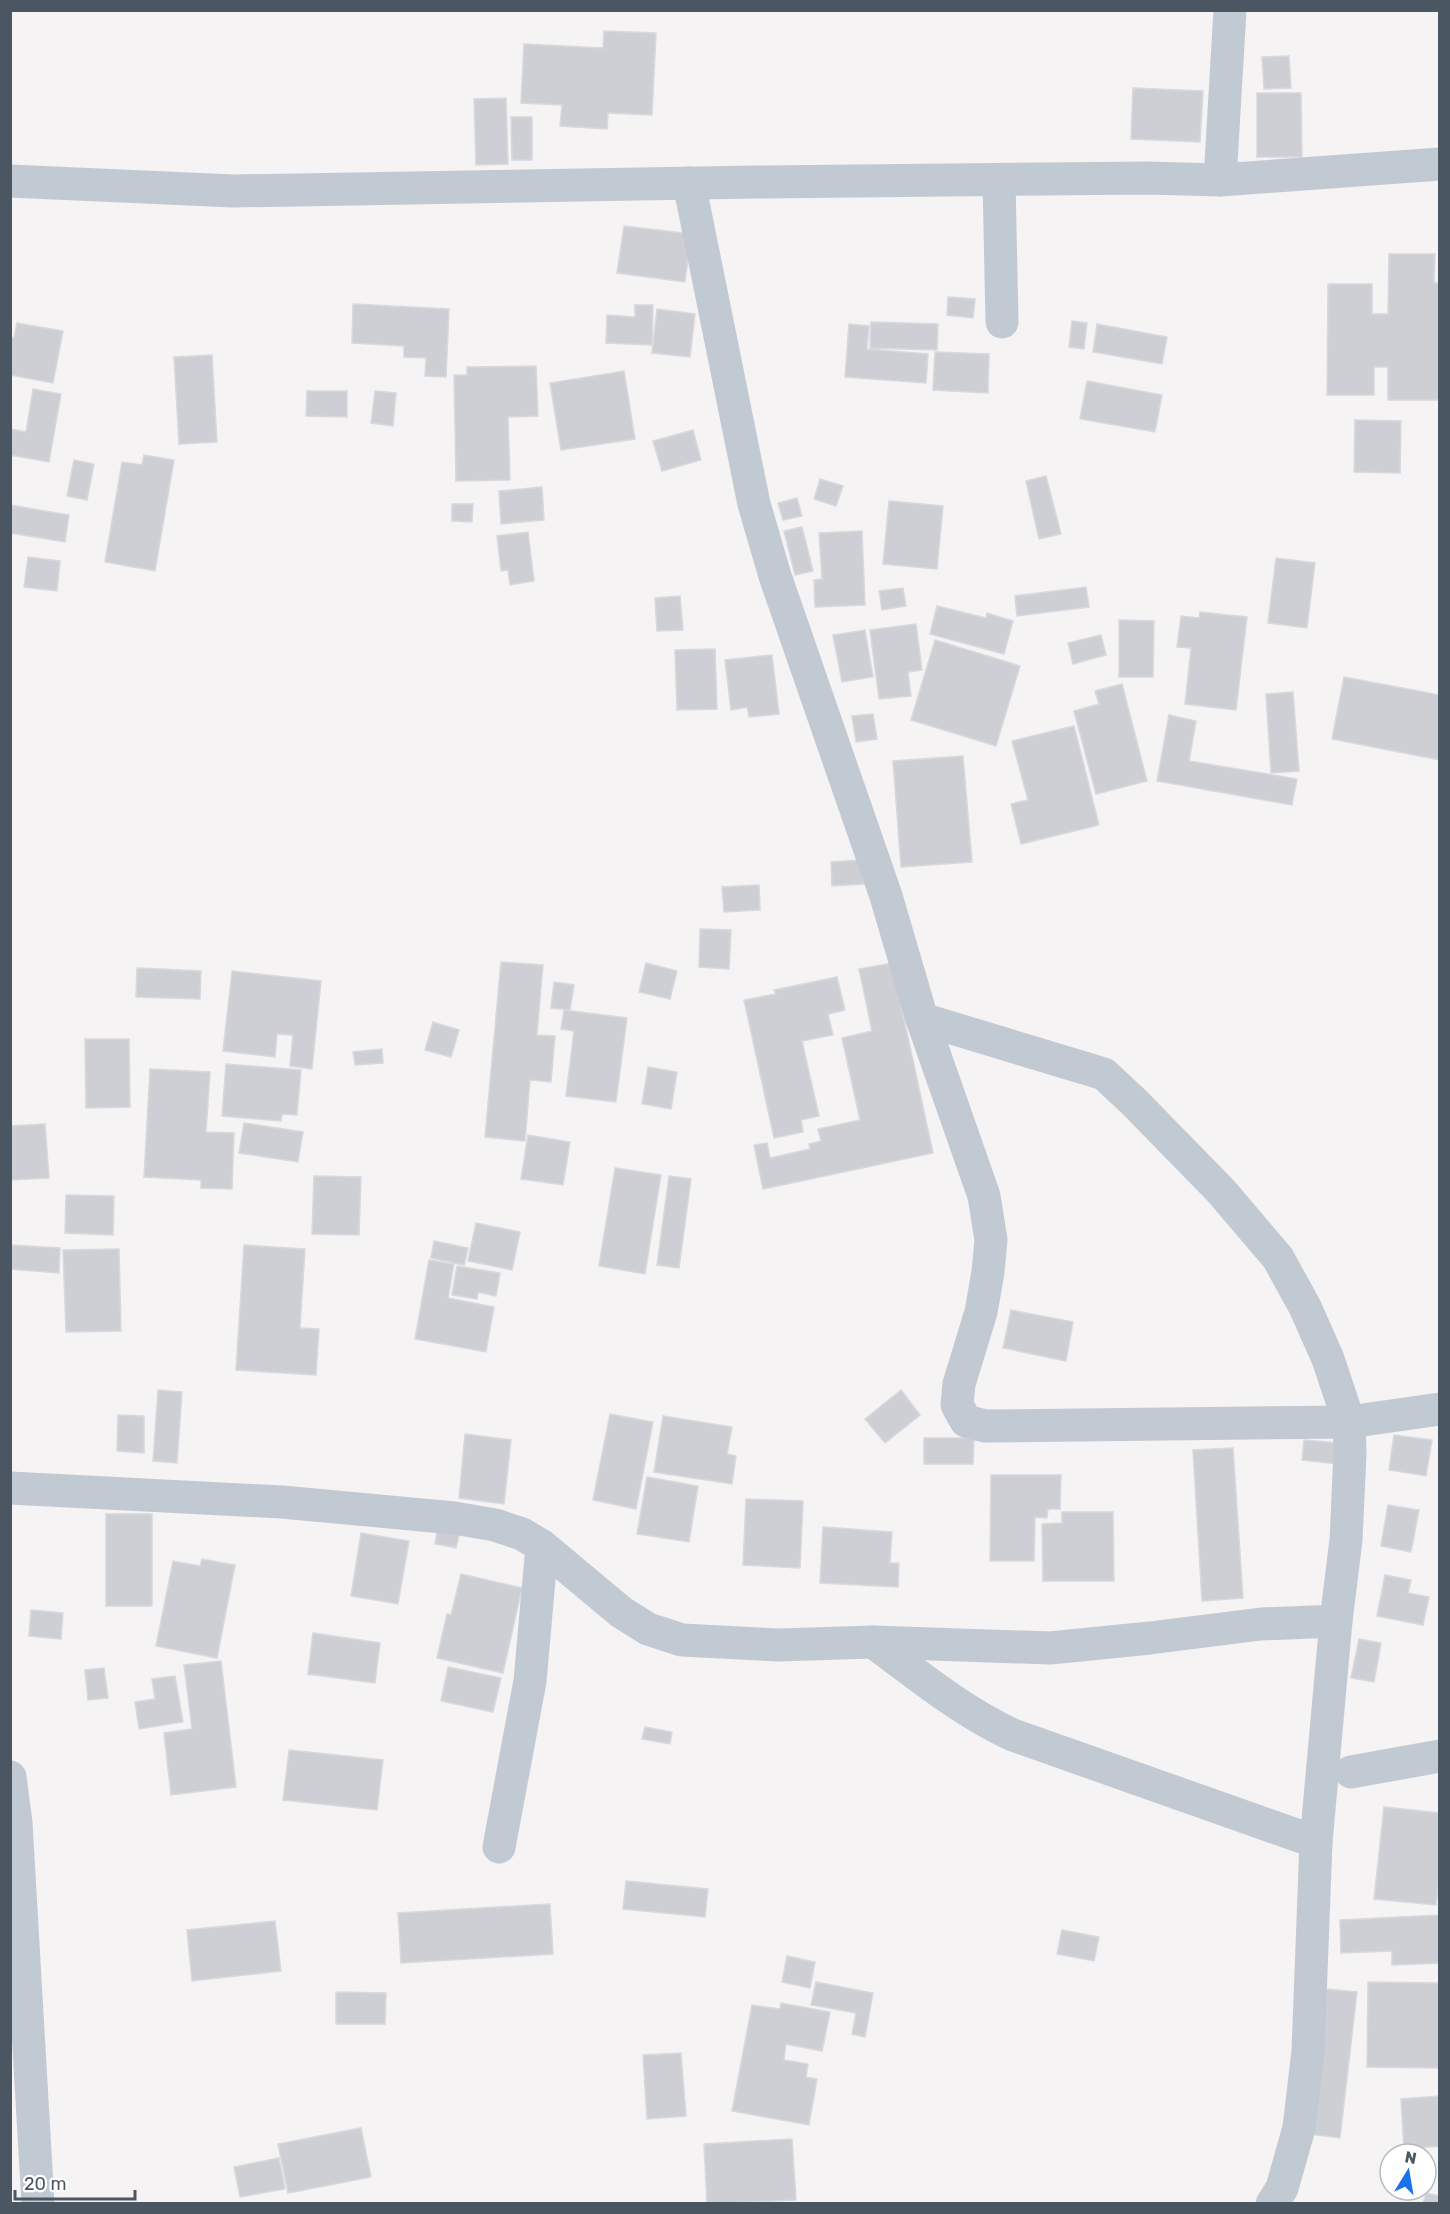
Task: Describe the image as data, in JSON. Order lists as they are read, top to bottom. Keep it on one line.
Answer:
{"scale_bar":"20 m","north":"top"}
